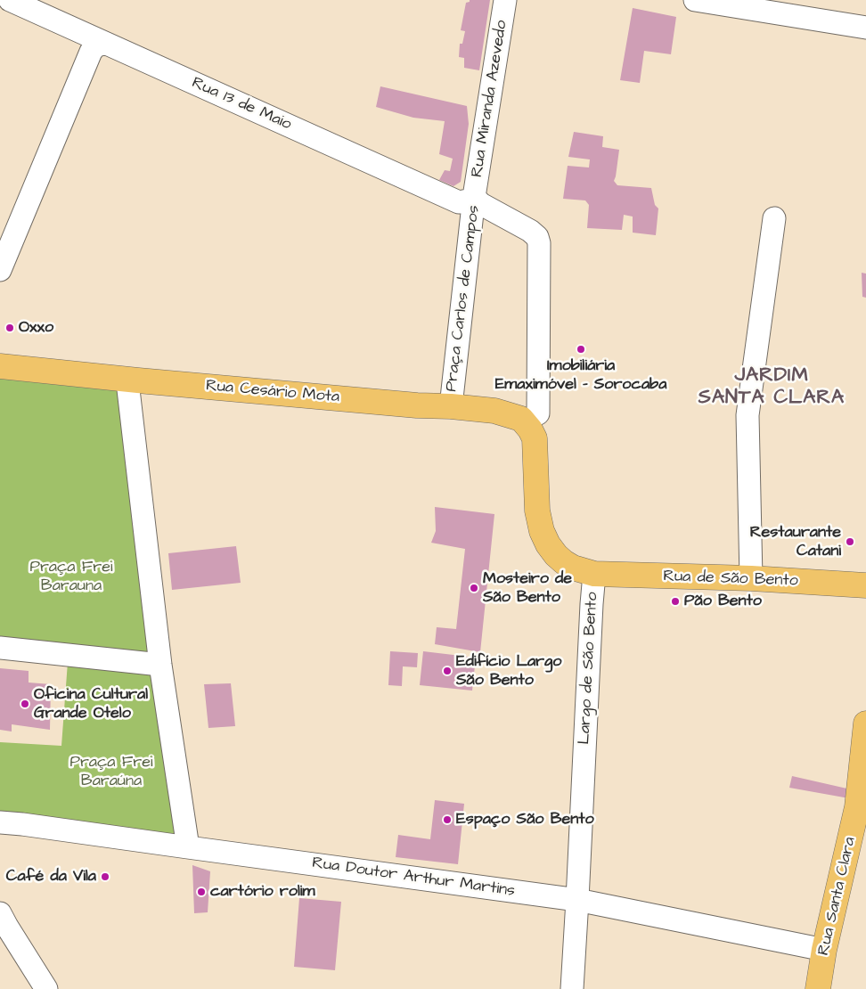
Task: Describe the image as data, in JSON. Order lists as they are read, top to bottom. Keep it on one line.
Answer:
{"streets":{"main road":["Rua Cesário Mota","Rua de São Bento","Largo de São Bento","Rua Santa Clara"],"street":["Rua Miranda Azevedo","Rua 13 de Maio","Praça Carlos de Campos","Rua Doutor Arthur Martins"]},"crossings":[["Rua Miranda Azevedo","Rua 13 de Maio"],["Rua Miranda Azevedo","Praça Carlos de Campos"],["Rua 13 de Maio","Praça Carlos de Campos"],["Praça Carlos de Campos","Rua Cesário Mota"],["Praça Carlos de Campos","Largo de São Bento"],["Rua Cesário Mota","Largo de São Bento"],["Rua de São Bento","Largo de São Bento"],["Largo de São Bento","Rua Doutor Arthur Martins"],["Rua Doutor Arthur Martins","Rua Santa Clara"]],"districts":["JARDIM SANTA CLARA"],"parks":["Praça Frei Barauna","Praça Frei Baraúna"],"places":["Oxxo","Imobiliária Emaximóvel - Sorocaba","Restaurante Catani","Mosteiro de São Bento","Pão Bento","Edifício Largo São Bento","Oficina Cultural Grande Otelo","Espaço São Bento","Café da Vila","cartório rolim"]}
